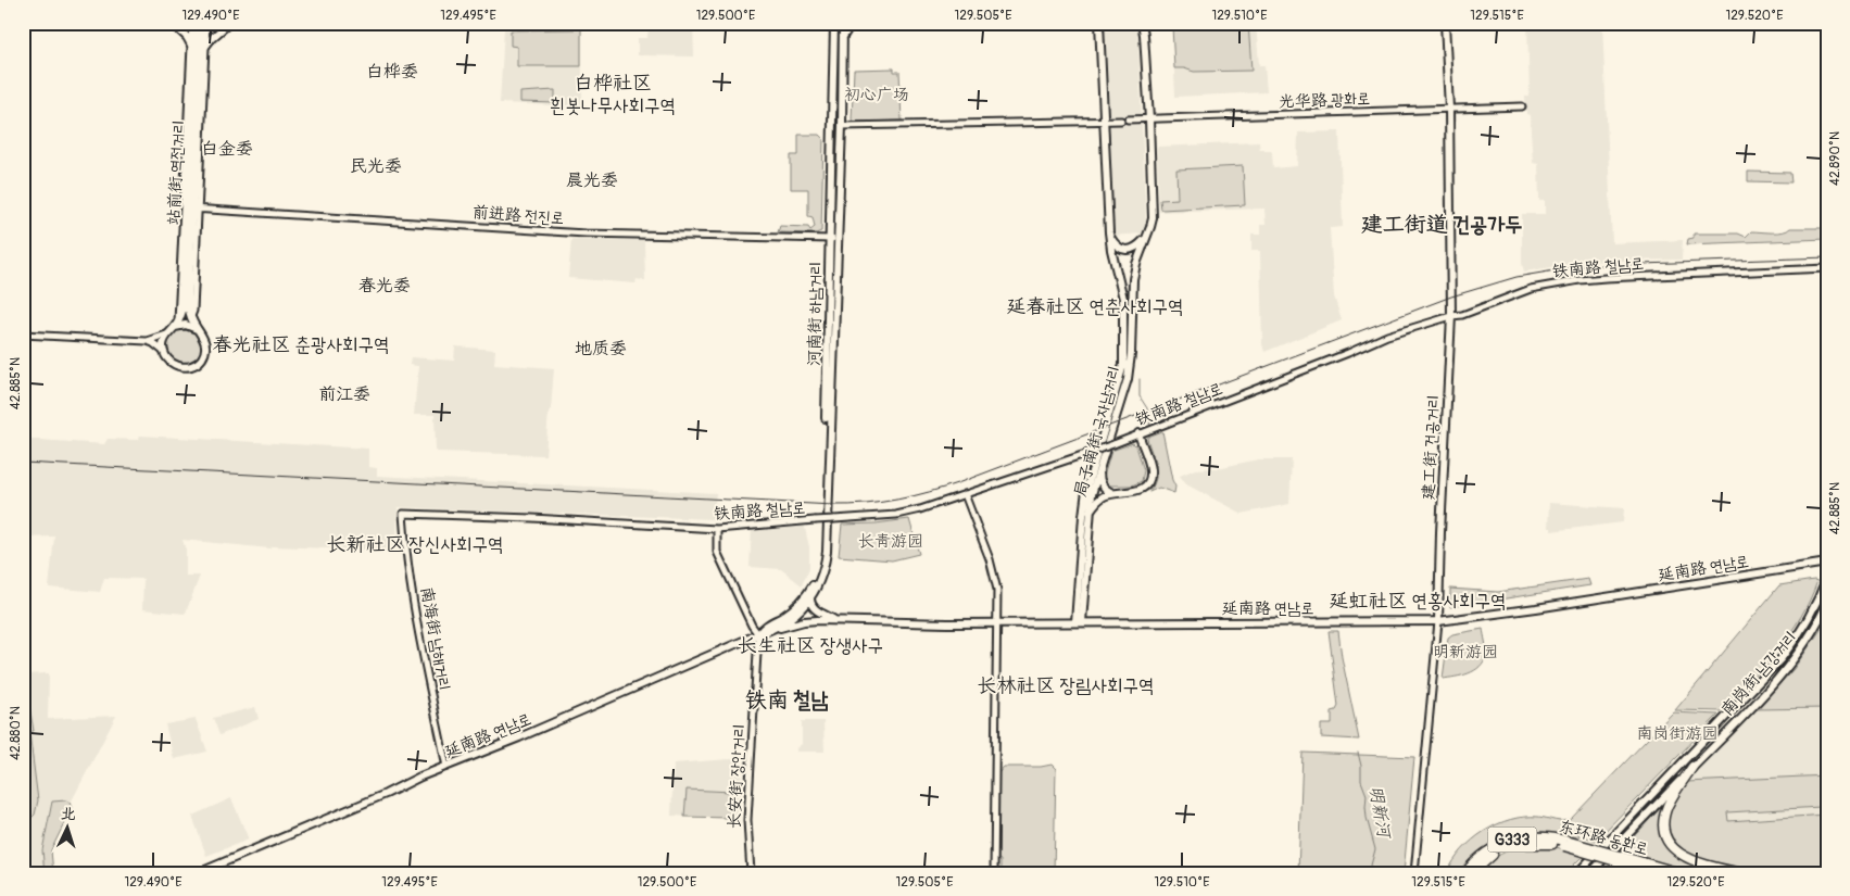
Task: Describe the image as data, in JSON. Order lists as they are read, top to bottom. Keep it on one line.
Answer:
{"streets":{"highway":["东环路 동환로","G333"],"main road":["站前街 역전거리","河南街 하남거리","局子南街 국자남거리","建工街 건공거리","延南路 연남로","南岗街 남강거리"],"street":["光华路 광화로","前进路 전진로","铁南路 철남로","南海街 남해거리","长安街 장안거리"]},"crossings":[["光华路 광화로","河南街 하남거리"],["光华路 광화로","局子南街 국자남거리"],["光华路 광화로","建工街 건공거리"],["站前街 역전거리","前进路 전진로"],["前进路 전진로","河南街 하남거리"],["铁南路 철남로","建工街 건공거리"],["铁南路 철남로","南海街 남해거리"],["河南街 하남거리","延南路 연남로"],["局子南街 국자남거리","延南路 연남로"],["建工街 건공거리","延南路 연남로"],["延南路 연남로","南海街 남해거리"],["延南路 연남로","长安街 장안거리"]],"districts":["白桦委","白桦社区 흰봇나무사회구역","白金委","民光委","晨光委","建工街道 건공가두","春光委","延春社区 연춘사회구역","春光社区 춘광사회구역","地质委","前江委","长新社区 장신사회구역","延虹社区 연홍사회구역","长生社区 장생사구","长林社区 장림사회구역","铁南 철남"],"water":["明新河"],"parks":["初心广场","长青游园","明新游园","南岗街游园"],"north":"top","coordinates":["129.490°E","129.495°E","129.500°E","129.505°E","129.510°E","129.515°E","129.520°E","42.890°N","42.885°N","42.880°N"]}
